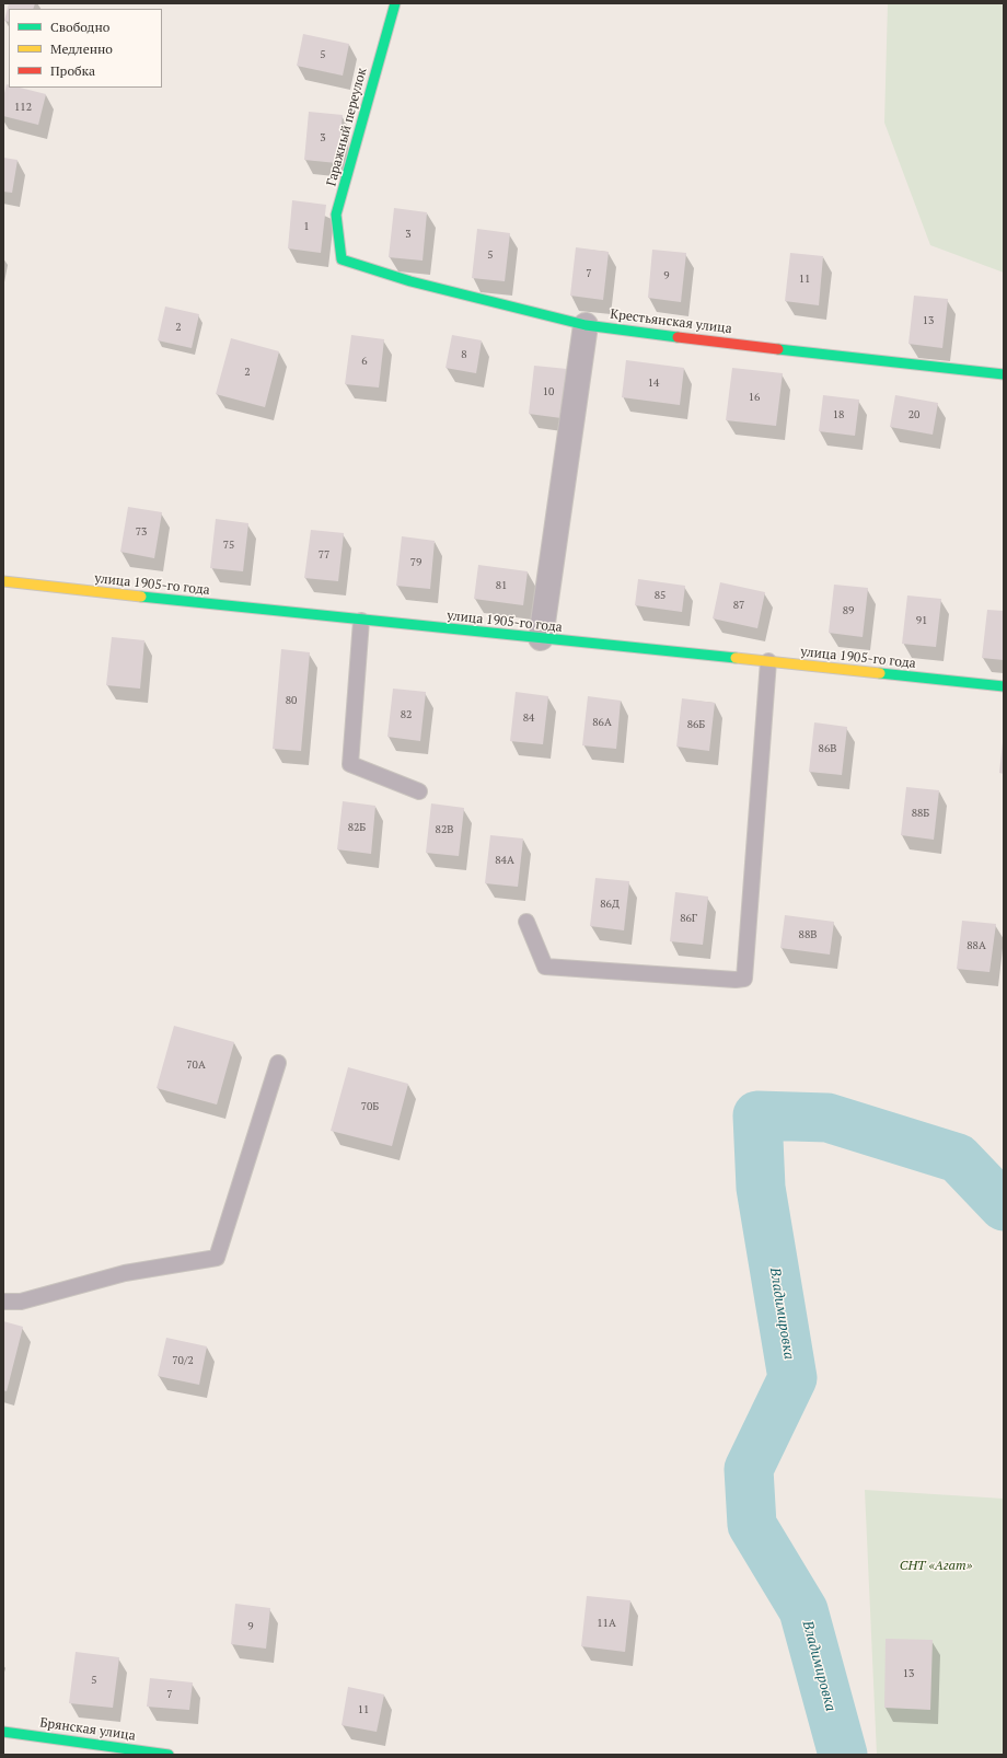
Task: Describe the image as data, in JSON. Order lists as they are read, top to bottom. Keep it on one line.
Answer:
{"streets":{"street":["Гаражный переулок","Крестьянская улица","улица 1905-го года","Брянская улица"]},"crossings":[["Гаражный переулок","Крестьянская улица"]],"water":["Владимировка"],"parks":["СНТ «Агат»"],"house_numbers":["5","112","3","1","3","5","7","9","11","13","2","8","6","2","14","10","16","18","20","73","75","77","79","81","85","87","89","91","80","82","84","86А","86Б","86В","88Б","82Б","82В","84А","86Д","86Г","88В","88А","70А","70Б","70/2","11А","9","13","5","7","11"],"legend":["Свободно","Медленно","Пробка"]}
